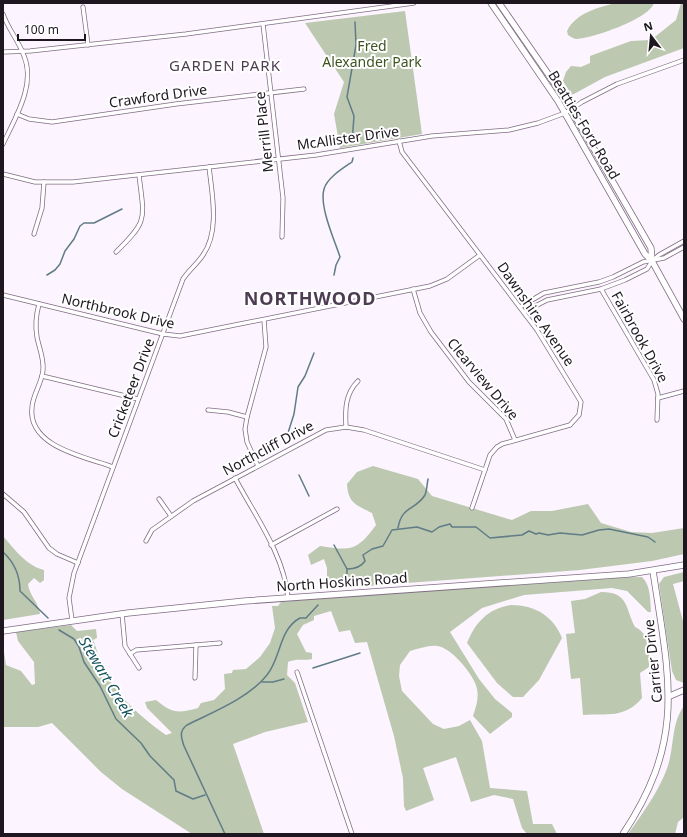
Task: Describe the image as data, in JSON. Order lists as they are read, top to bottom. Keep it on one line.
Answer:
{"streets":{"street":["Crawford Drive","Beatties Ford Road","Merrill Place","McAllister Drive","Northbrook Drive","Dawnshire Avenue","Fairbrook Drive","Clearview Drive","Cricketeer Drive","Northcliff Drive","North Hoskins Road","Carrier Drive"]},"crossings":[["Crawford Drive","Merrill Place"],["Beatties Ford Road","McAllister Drive"],["Merrill Place","McAllister Drive"],["McAllister Drive","Dawnshire Avenue"],["McAllister Drive","Cricketeer Drive"],["Northbrook Drive","Dawnshire Avenue"],["Northbrook Drive","Clearview Drive"],["Northbrook Drive","Cricketeer Drive"],["Dawnshire Avenue","Clearview Drive"],["Dawnshire Avenue","Northcliff Drive"],["Cricketeer Drive","North Hoskins Road"],["North Hoskins Road","Carrier Drive"]],"districts":["GARDEN PARK","NORTHWOOD"],"water":["Stewart Creek"],"parks":["Fred Alexander Park"],"scale_bar":"100 m","north":"top"}
